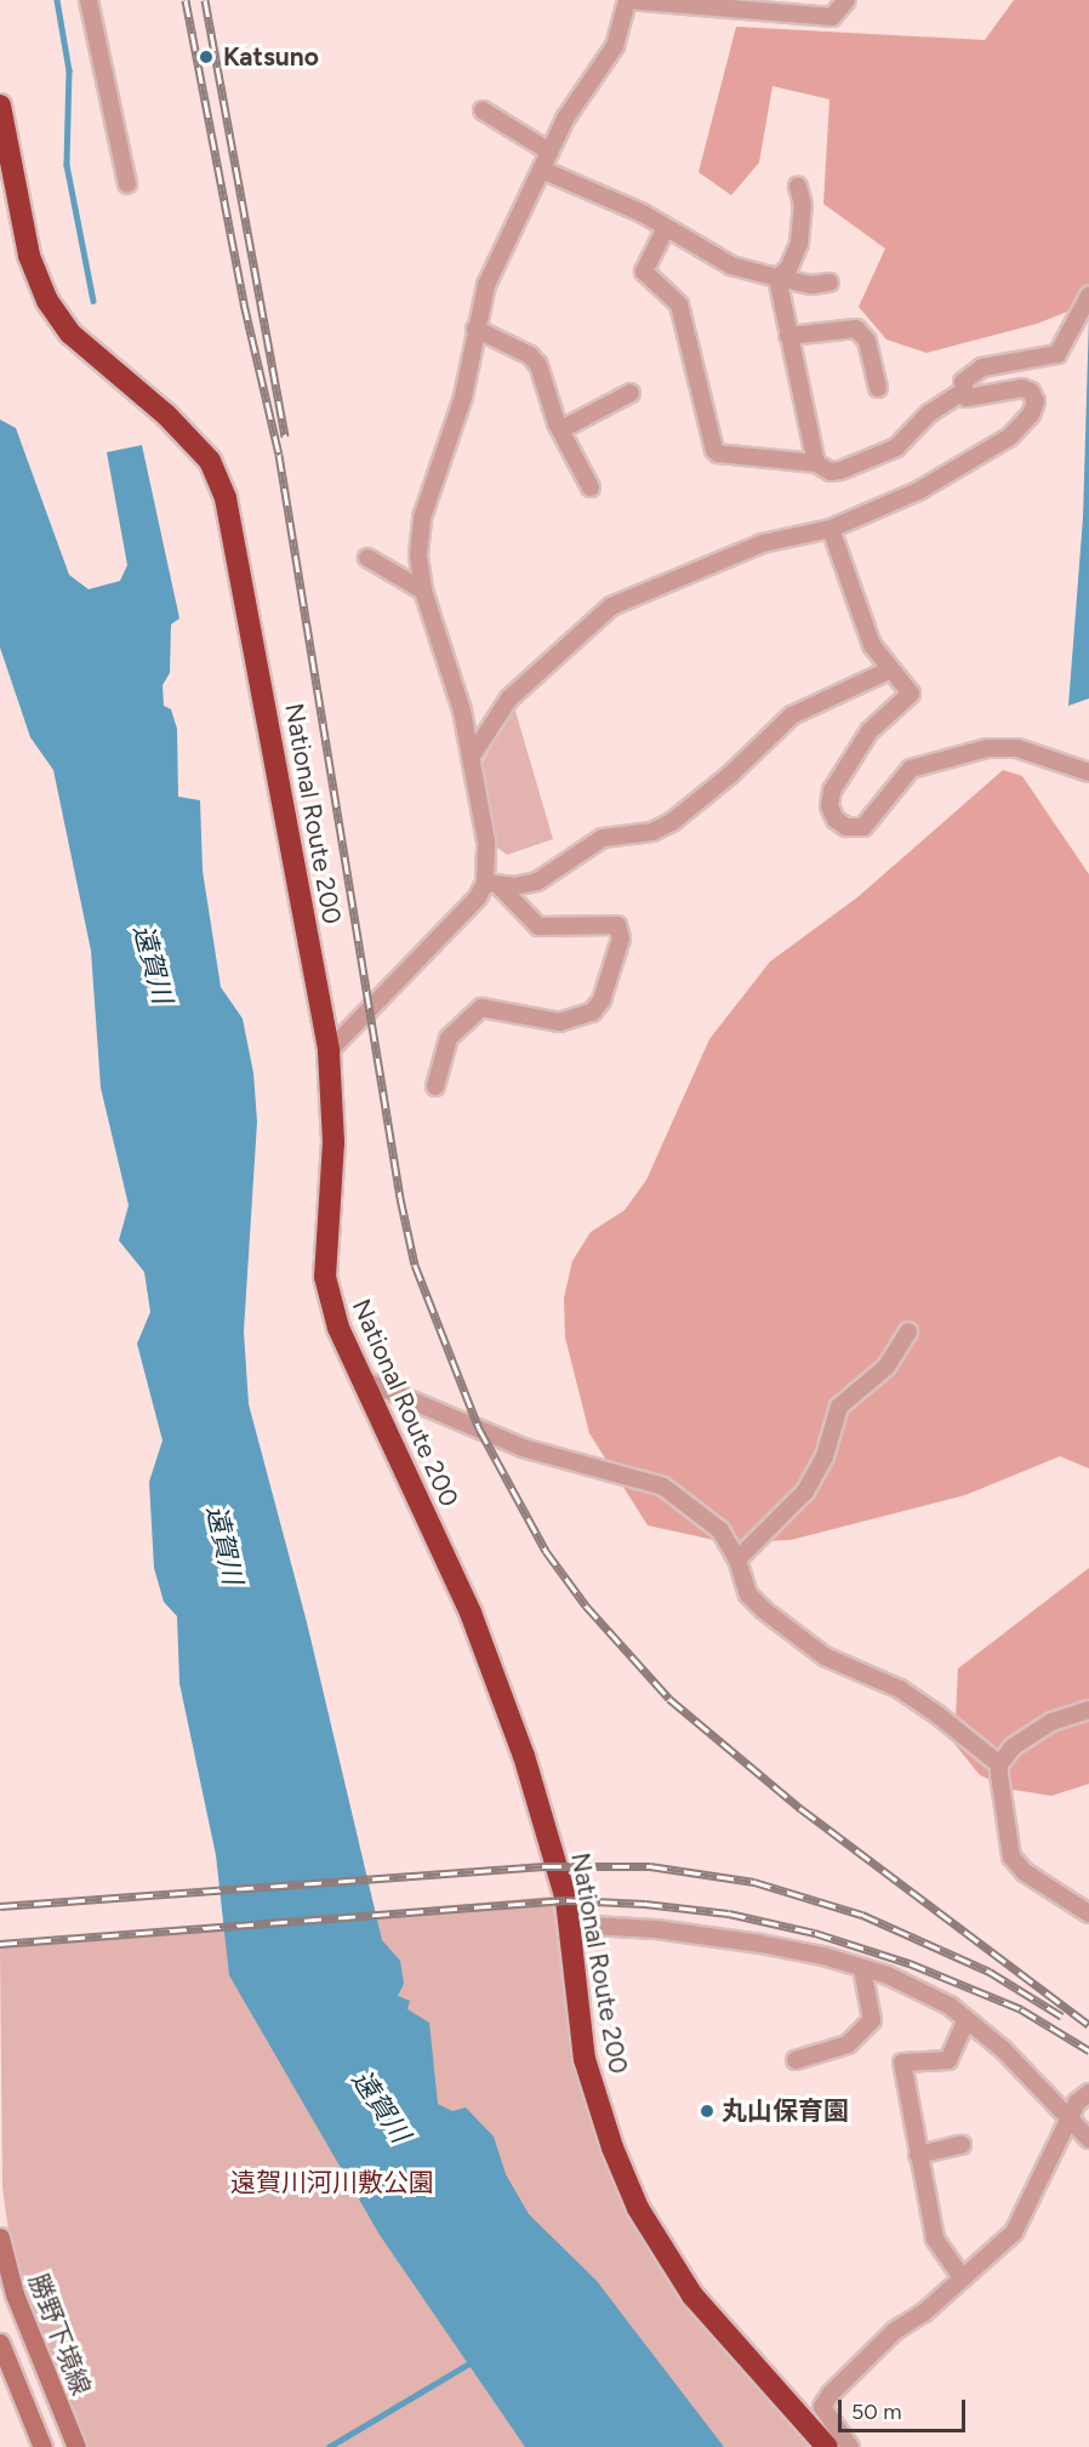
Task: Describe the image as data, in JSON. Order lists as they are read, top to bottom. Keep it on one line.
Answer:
{"streets":{"highway":["National Route 200"],"main road":["勝野下境線"]},"water":["遠賀川"],"parks":["遠賀川河川敷公園"],"places":["Katsuno","丸山保育園"],"scale_bar":"50 m"}
